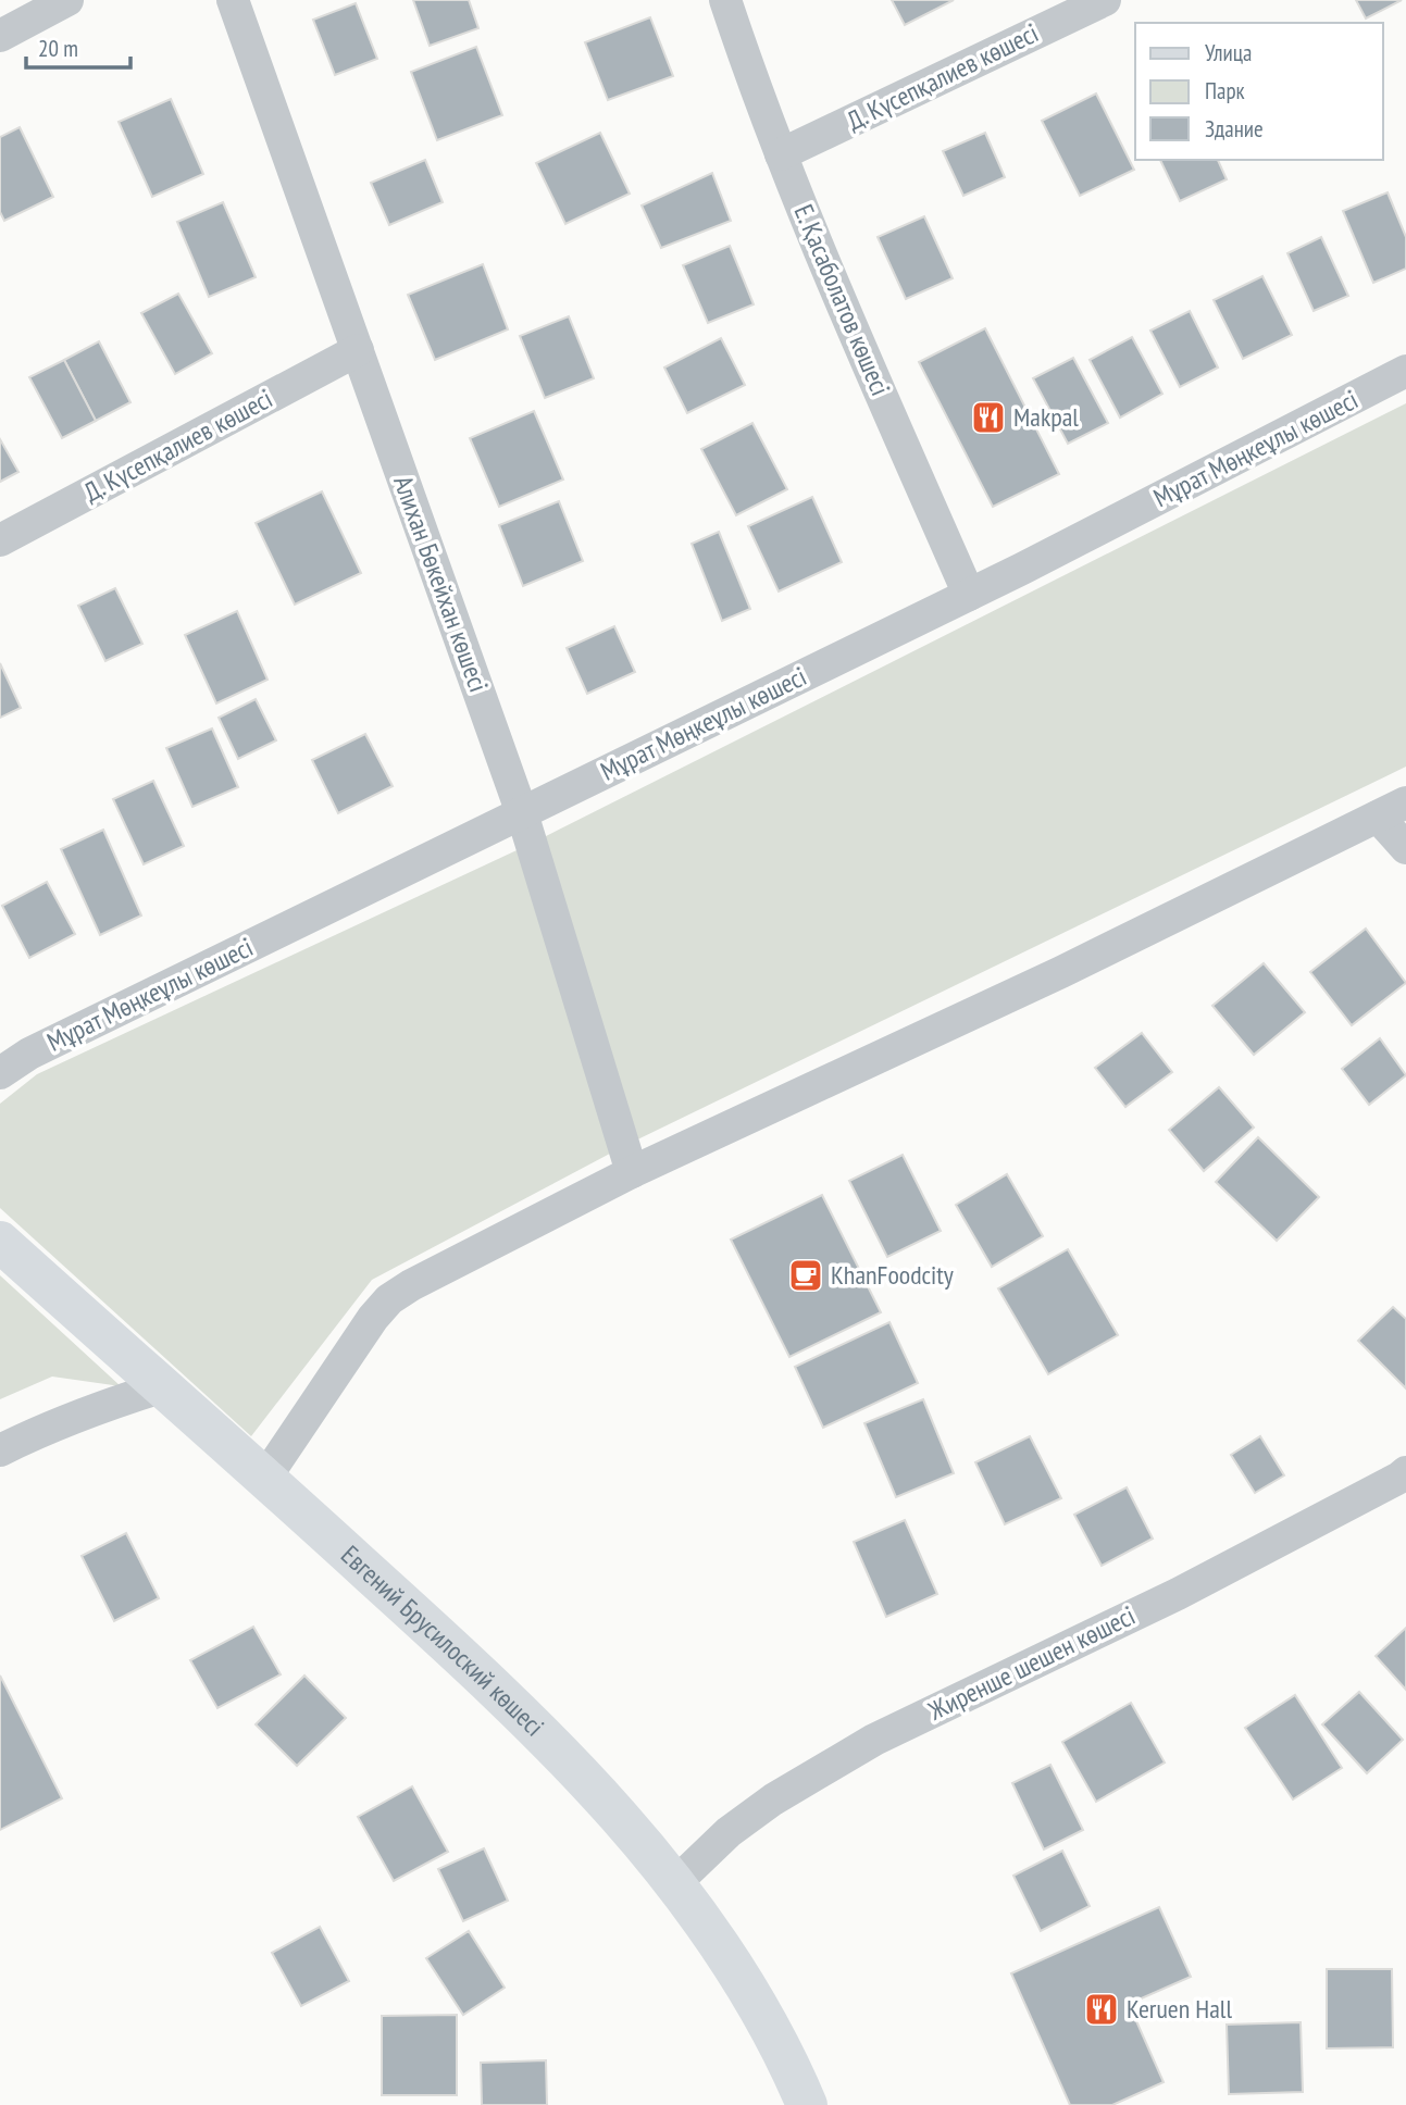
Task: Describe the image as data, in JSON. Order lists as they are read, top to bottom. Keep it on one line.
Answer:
{"streets":{"main road":["Евгений Брусилоский көшесі"],"street":["Д. Күсепқалиев көшесі","Е. Қасаболатов көшесі","Мұрат Мөңкеұлы көшесі","Алихан Бөкейхан көшесі","Жиренше шешен көшесі"]},"crossings":[["Д. Күсепқалиев көшесі","Е. Қасаболатов көшесі"],["Д. Күсепқалиев көшесі","Алихан Бөкейхан көшесі"],["Е. Қасаболатов көшесі","Мұрат Мөңкеұлы көшесі"],["Мұрат Мөңкеұлы көшесі","Алихан Бөкейхан көшесі"],["Евгений Брусилоский көшесі","Жиренше шешен көшесі"]],"places":{"restaurant":["Makpal","Keruen Hall"],"cafe":["KhanFoodcity"]},"legend":["Улица","Парк","Здание"],"scale_bar":"20 m"}
